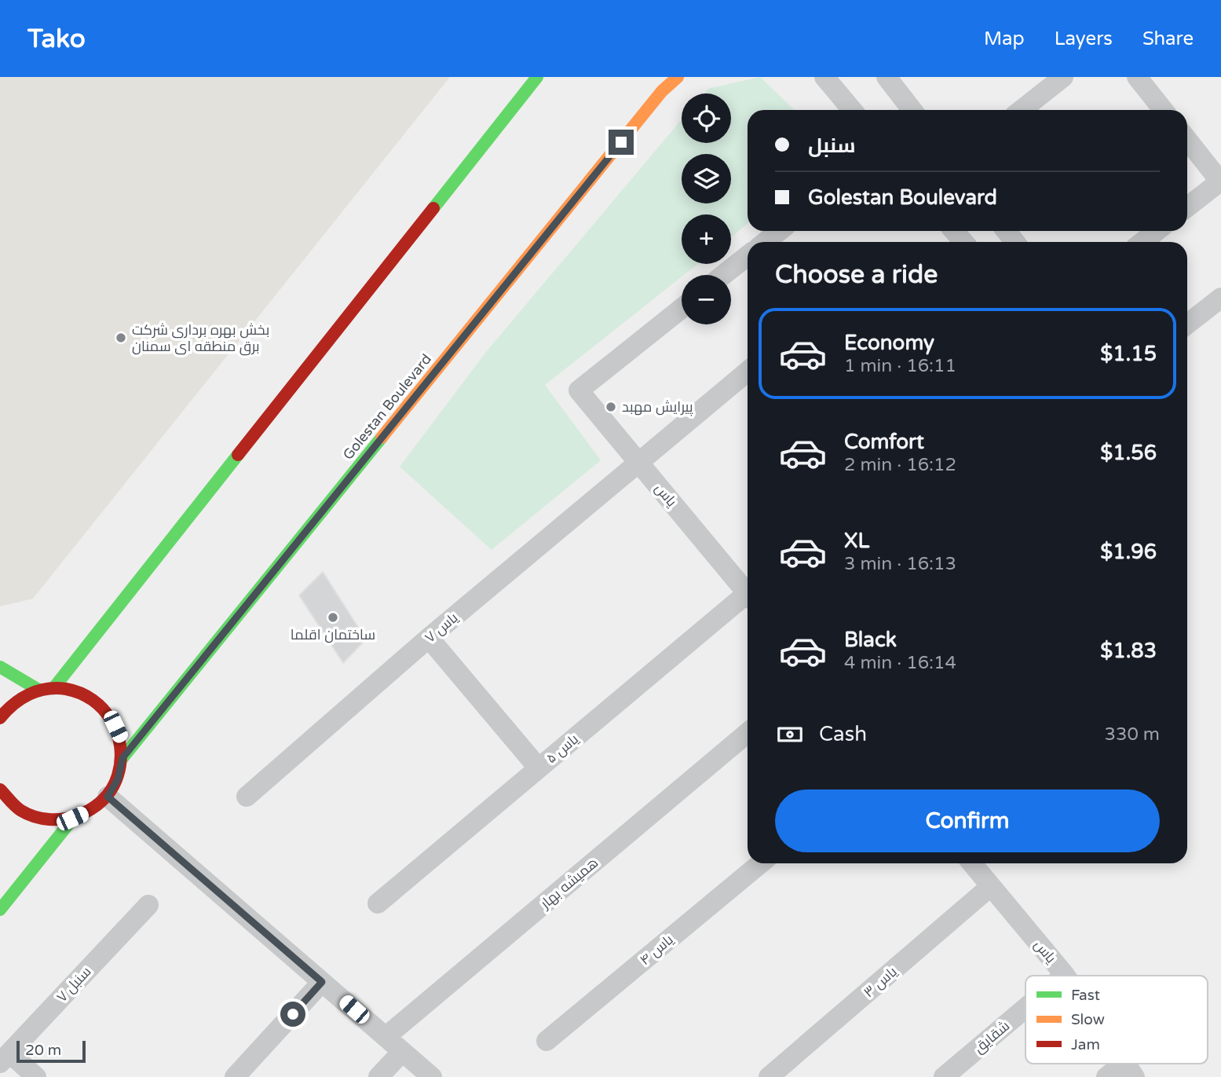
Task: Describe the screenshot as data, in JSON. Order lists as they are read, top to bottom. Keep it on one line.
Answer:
{"streets":{"main road":["Golestan Boulevard"],"street":["یاس","یاس ۷","یاس ۵","همیشه بهار","یاس ۴","یاس ۳","سنبل ۷","شقایق"]},"crossings":[["یاس","یاس ۷"],["یاس","یاس ۳"]],"places":["بخش بهره برداری شرکت برق منطقه ای سمنان","پیرایش مهبد","ساختمان اقلما"],"legend":["Fast","Slow","Jam"],"scale_bar":"20 m","page":{"header":"Tako","nav":["Map","Layers","Share"],"map_buttons":["+","−"],"banner":["سنبل","Golestan Boulevard"],"heading":"Choose a ride","list":[{"name":"Economy","note":"1 min · 16:11","value":"$1.15"},{"name":"Comfort","note":"2 min · 16:12","value":"$1.56"},{"name":"XL","note":"3 min · 16:13","value":"$1.96"},{"name":"Black","note":"4 min · 16:14","value":"$1.83"}],"pay":["Cash","330 m"],"buttons":"Confirm","scale":"20 m"}}
